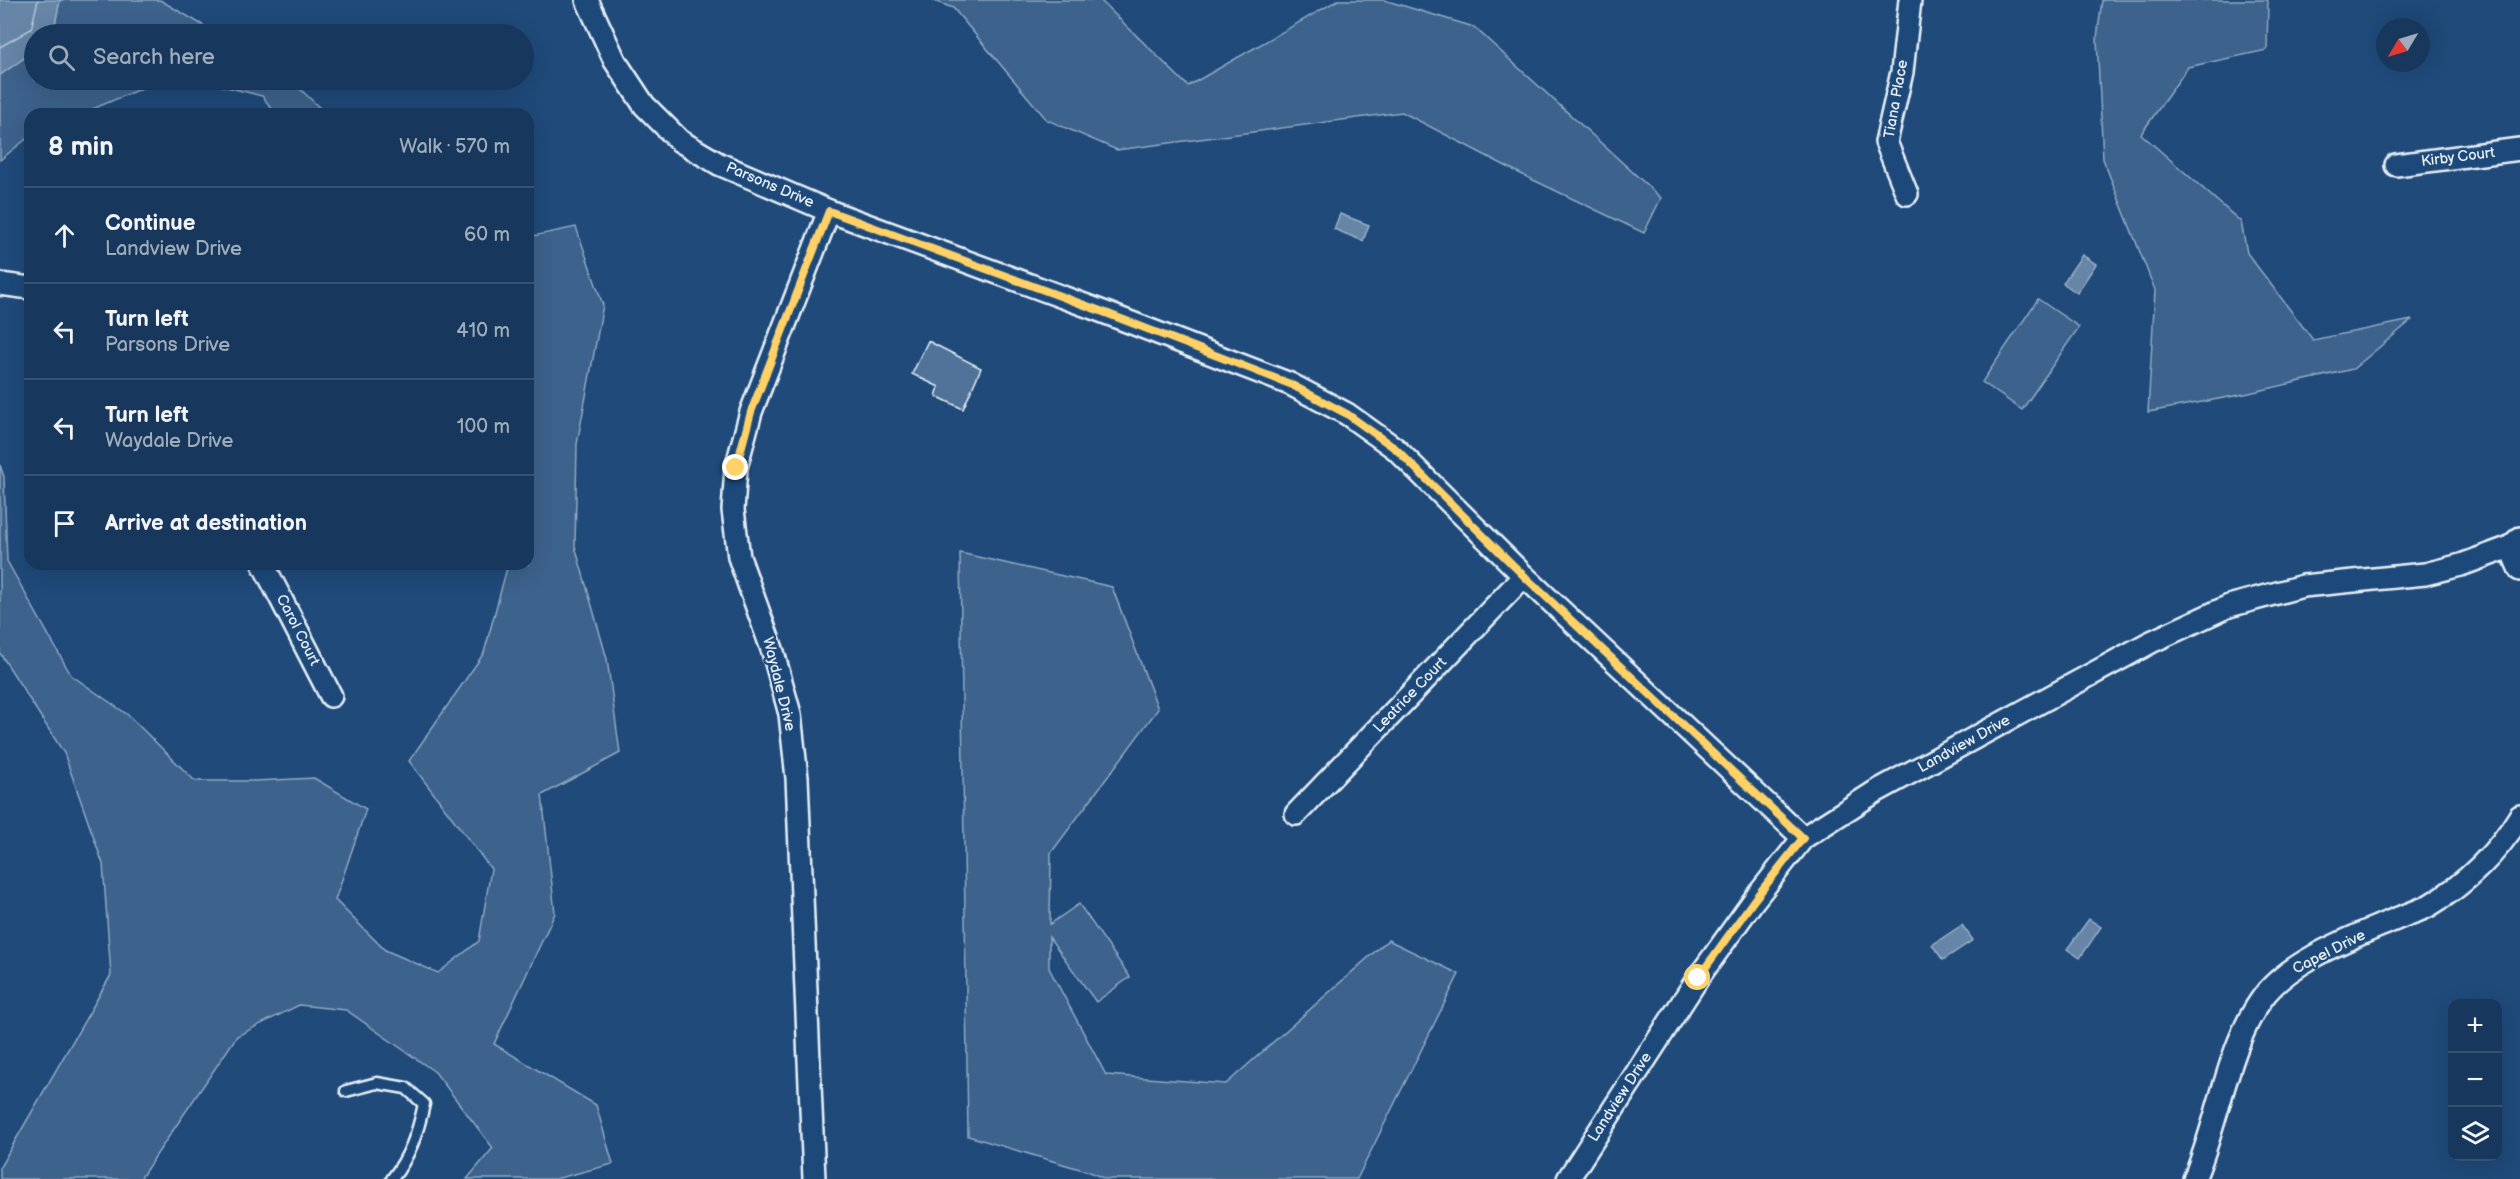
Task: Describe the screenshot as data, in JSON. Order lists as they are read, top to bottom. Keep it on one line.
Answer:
{"streets":{"street":["Tiana Place","Kirby Court","Parsons Drive","Carol Court","Waydale Drive","Leatrice Court","Landview Drive","Capel Drive"]},"crossings":[["Parsons Drive","Waydale Drive"],["Parsons Drive","Leatrice Court"],["Parsons Drive","Landview Drive"]],"north":"bottom left","page":{"search":"Search here","heading":["8 min","Walk · 570 m"],"list":[["Continue","Landview Drive","60 m"],["Turn left","Parsons Drive","410 m"],["Turn left","Waydale Drive","100 m"],"Arrive at destination"],"map_buttons":["+","−"]}}
